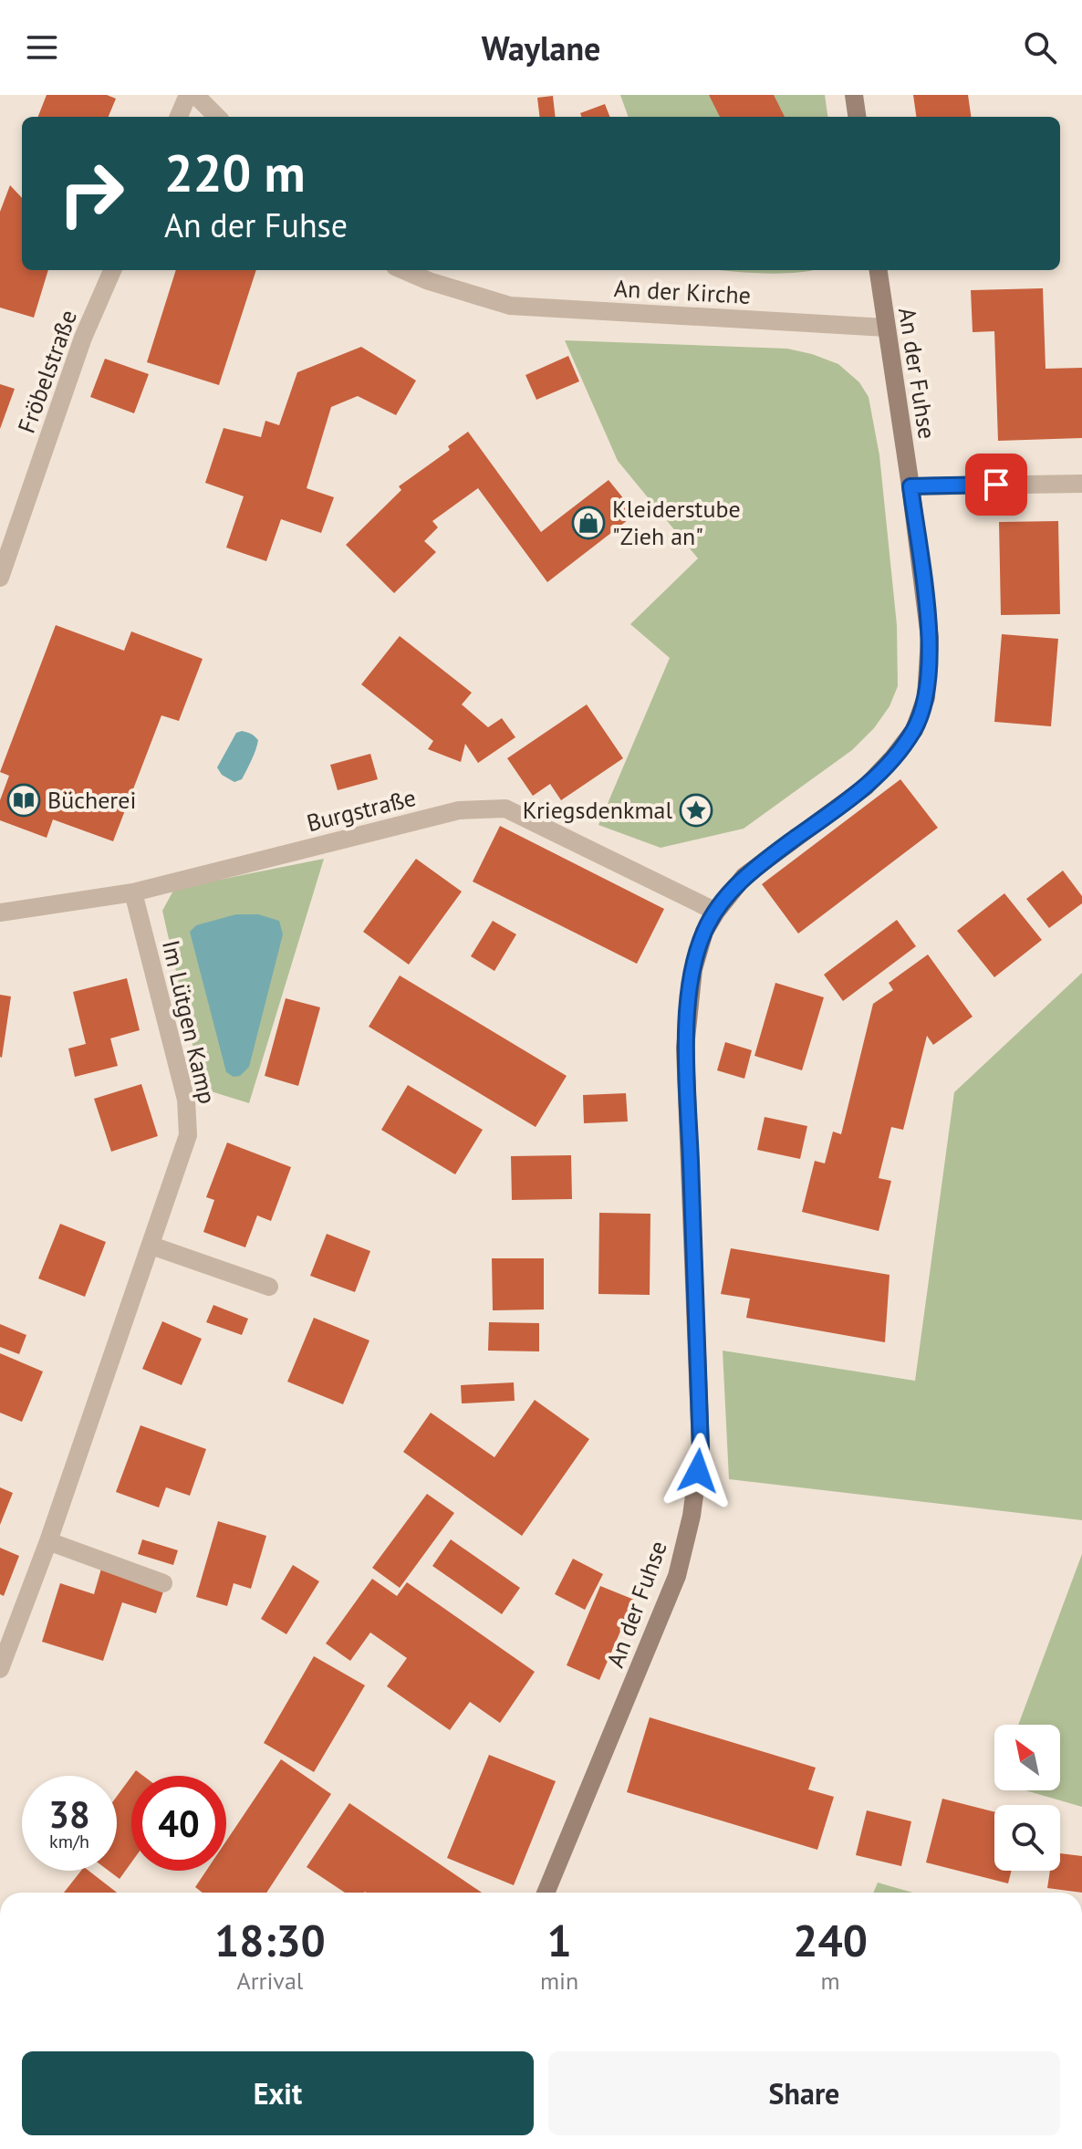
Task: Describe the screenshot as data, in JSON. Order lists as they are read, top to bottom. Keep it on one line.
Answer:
{"streets":{"street":["An der Kirche","Fröbelstraße","An der Fuhse","Burgstraße","Im Lütgen Kamp"]},"crossings":[["An der Kirche","An der Fuhse"],["An der Fuhse","Burgstraße"],["Burgstraße","Im Lütgen Kamp"]],"places":{"shop":["Kleiderstube \"Zieh an\""],"library":["Bücherei"],"place":["Kriegsdenkmal"]},"north":"top left","page":{"header":"Waylane","turn":["220 m","An der Fuhse"],"speed":"38 km/h","limit":"40","eta":["18:30","Arrival","1","min","240","m"],"buttons":["Exit","Share"]}}
